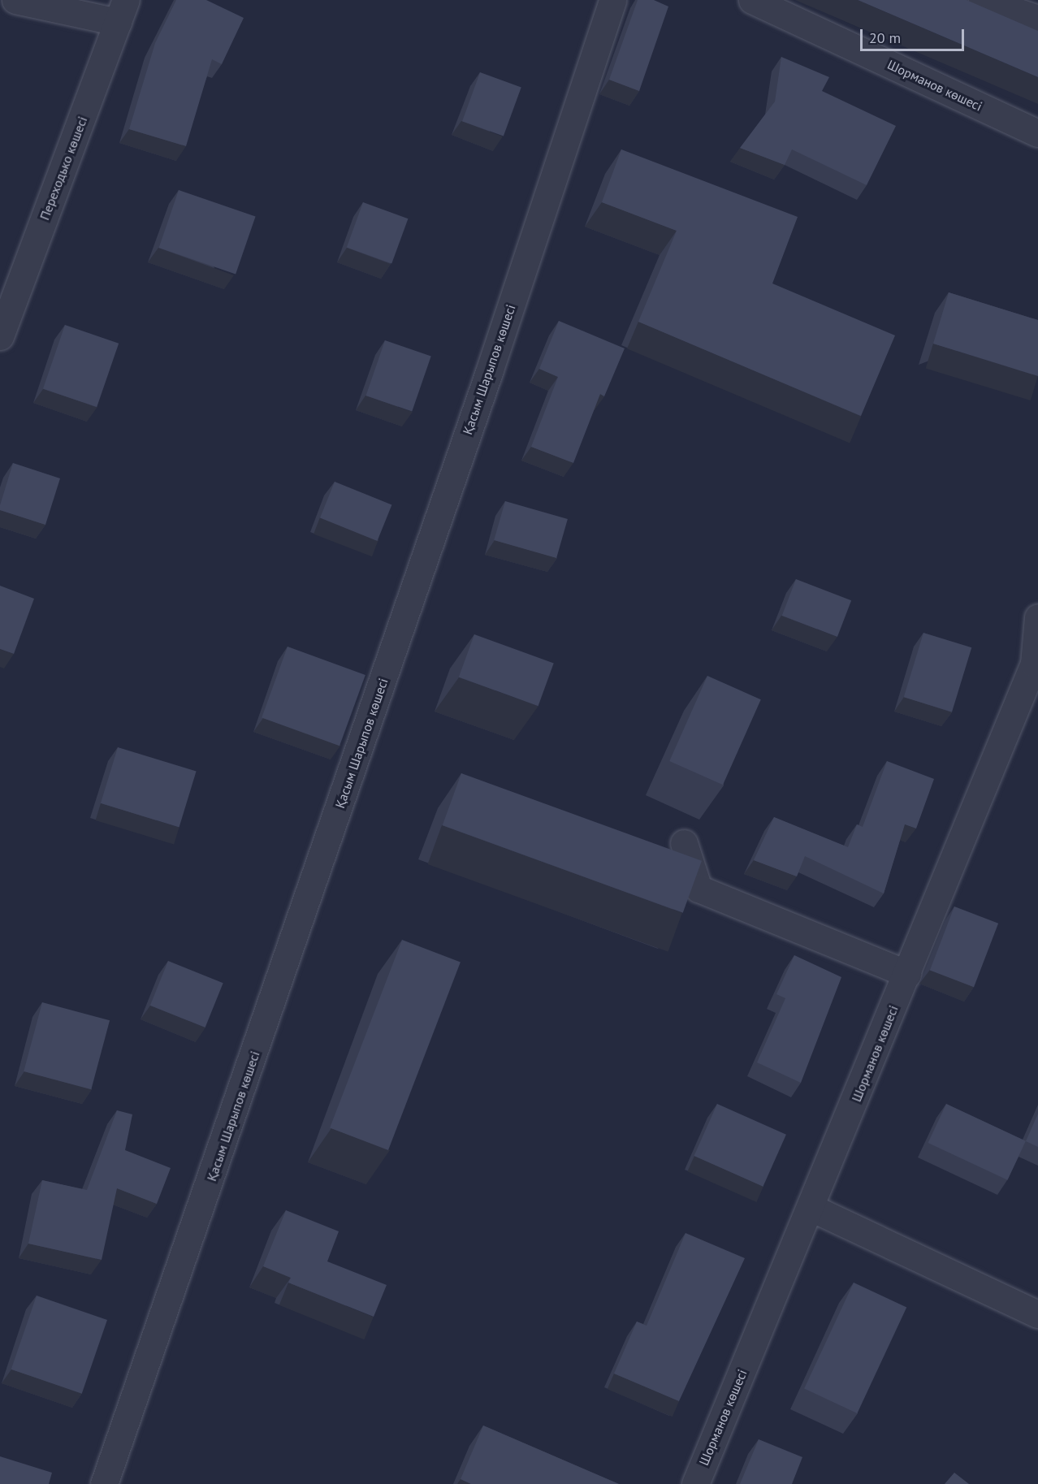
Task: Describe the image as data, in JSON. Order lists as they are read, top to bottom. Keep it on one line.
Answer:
{"streets":{"street":["Шорманов көшесі","Переходько көшесі","Қасым Шарыпов көшесі"]},"scale_bar":"20 m"}
